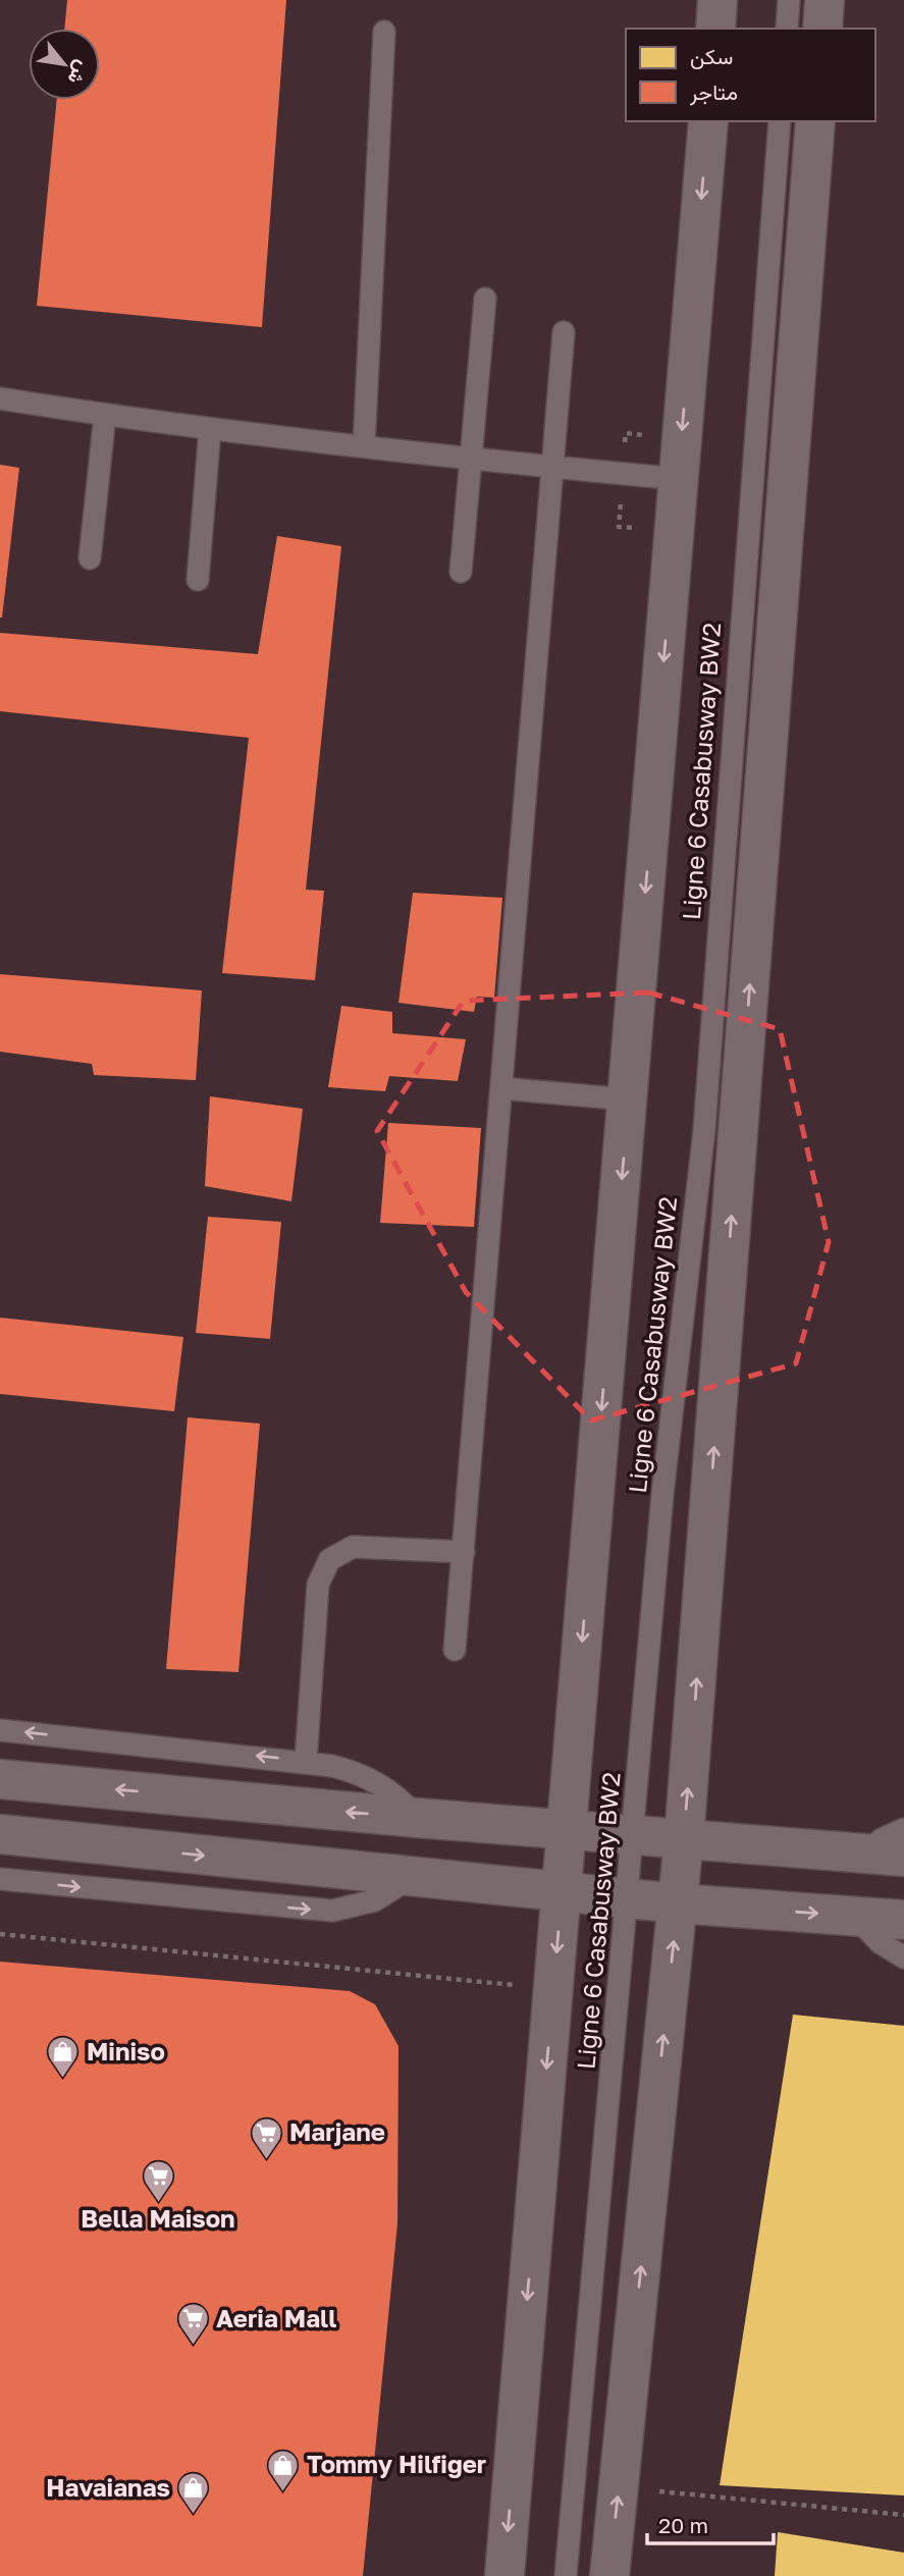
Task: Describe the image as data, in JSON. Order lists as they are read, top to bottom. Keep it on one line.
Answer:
{"streets":{"lane":["Ligne 6 Casabusway BW2"]},"places":{"shop":["Miniso","Tommy Hilfiger","Havaianas"],"supermarket":["Marjane","Bella Maison","Aeria Mall"]},"legend":["سكن","متاجر"],"scale_bar":"20 m","north":"bottom right"}
